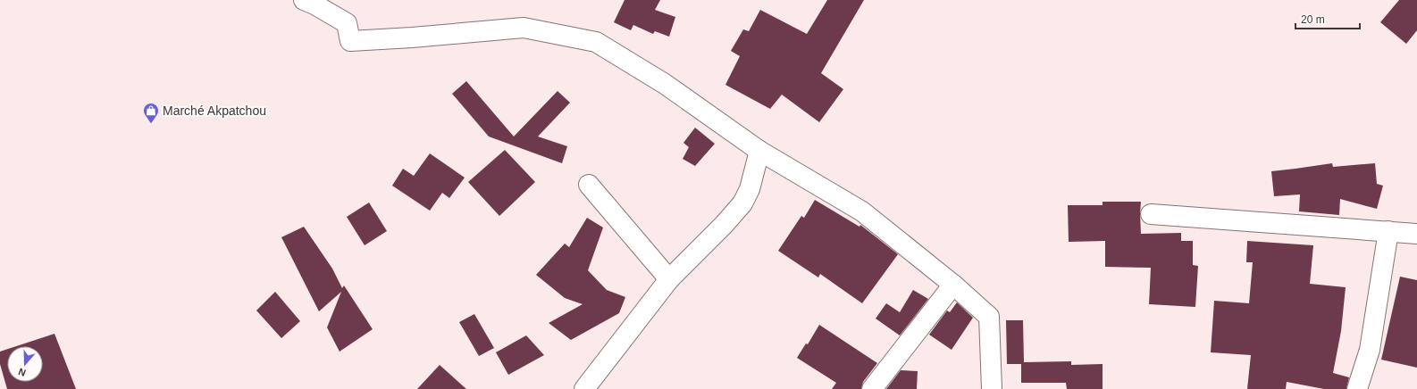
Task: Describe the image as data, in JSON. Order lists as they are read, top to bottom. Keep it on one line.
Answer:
{"places":{"shop":["Marché Akpatchou"]},"scale_bar":"20 m","north":"bottom"}
